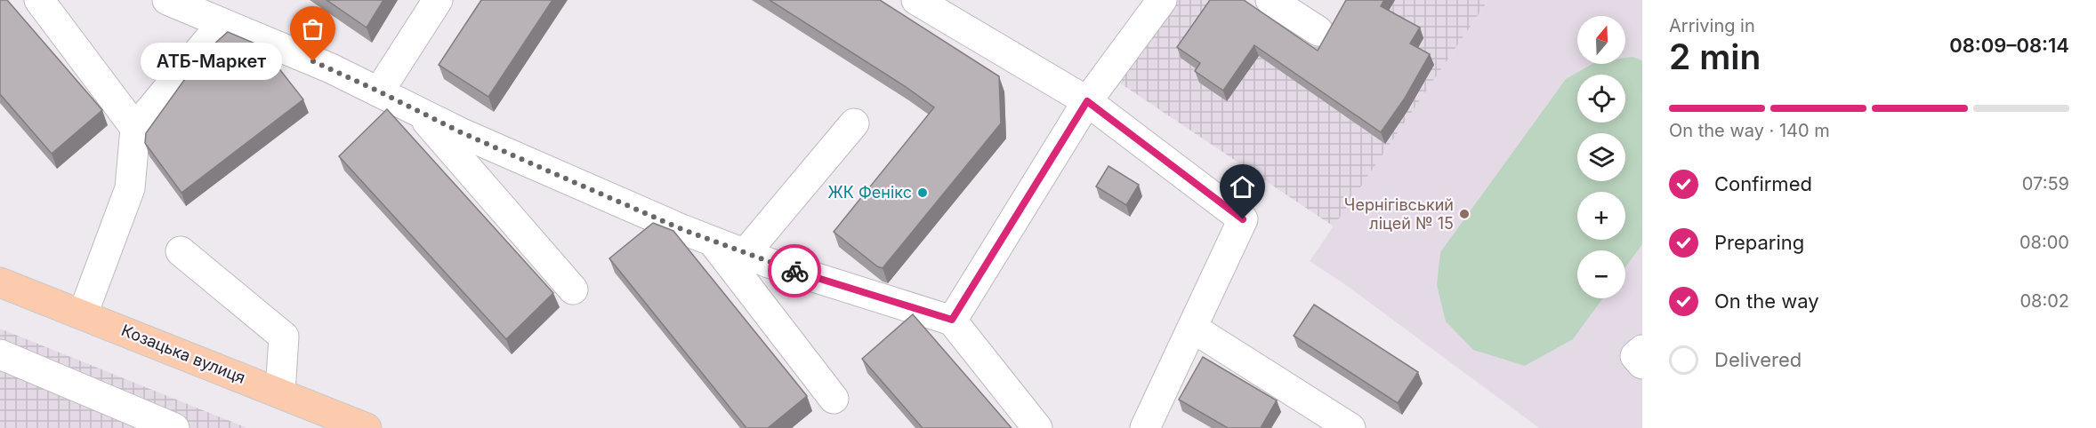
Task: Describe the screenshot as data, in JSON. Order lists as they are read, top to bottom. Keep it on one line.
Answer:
{"streets":{"main road":["Козацька вулиця"]},"places":["АТБ-Маркет","ЖК Фенікс","Чернігівський ліцей № 15"],"north":"top","page":{"heading":["2 min","Arriving in","08:09–08:14"],"map_buttons":["+","−"],"bubble":"АТБ-Маркет","bar":"On the way · 140 m","list":[["Confirmed","07:59"],["Preparing","08:00"],["On the way","08:02"],"Delivered"]}}
